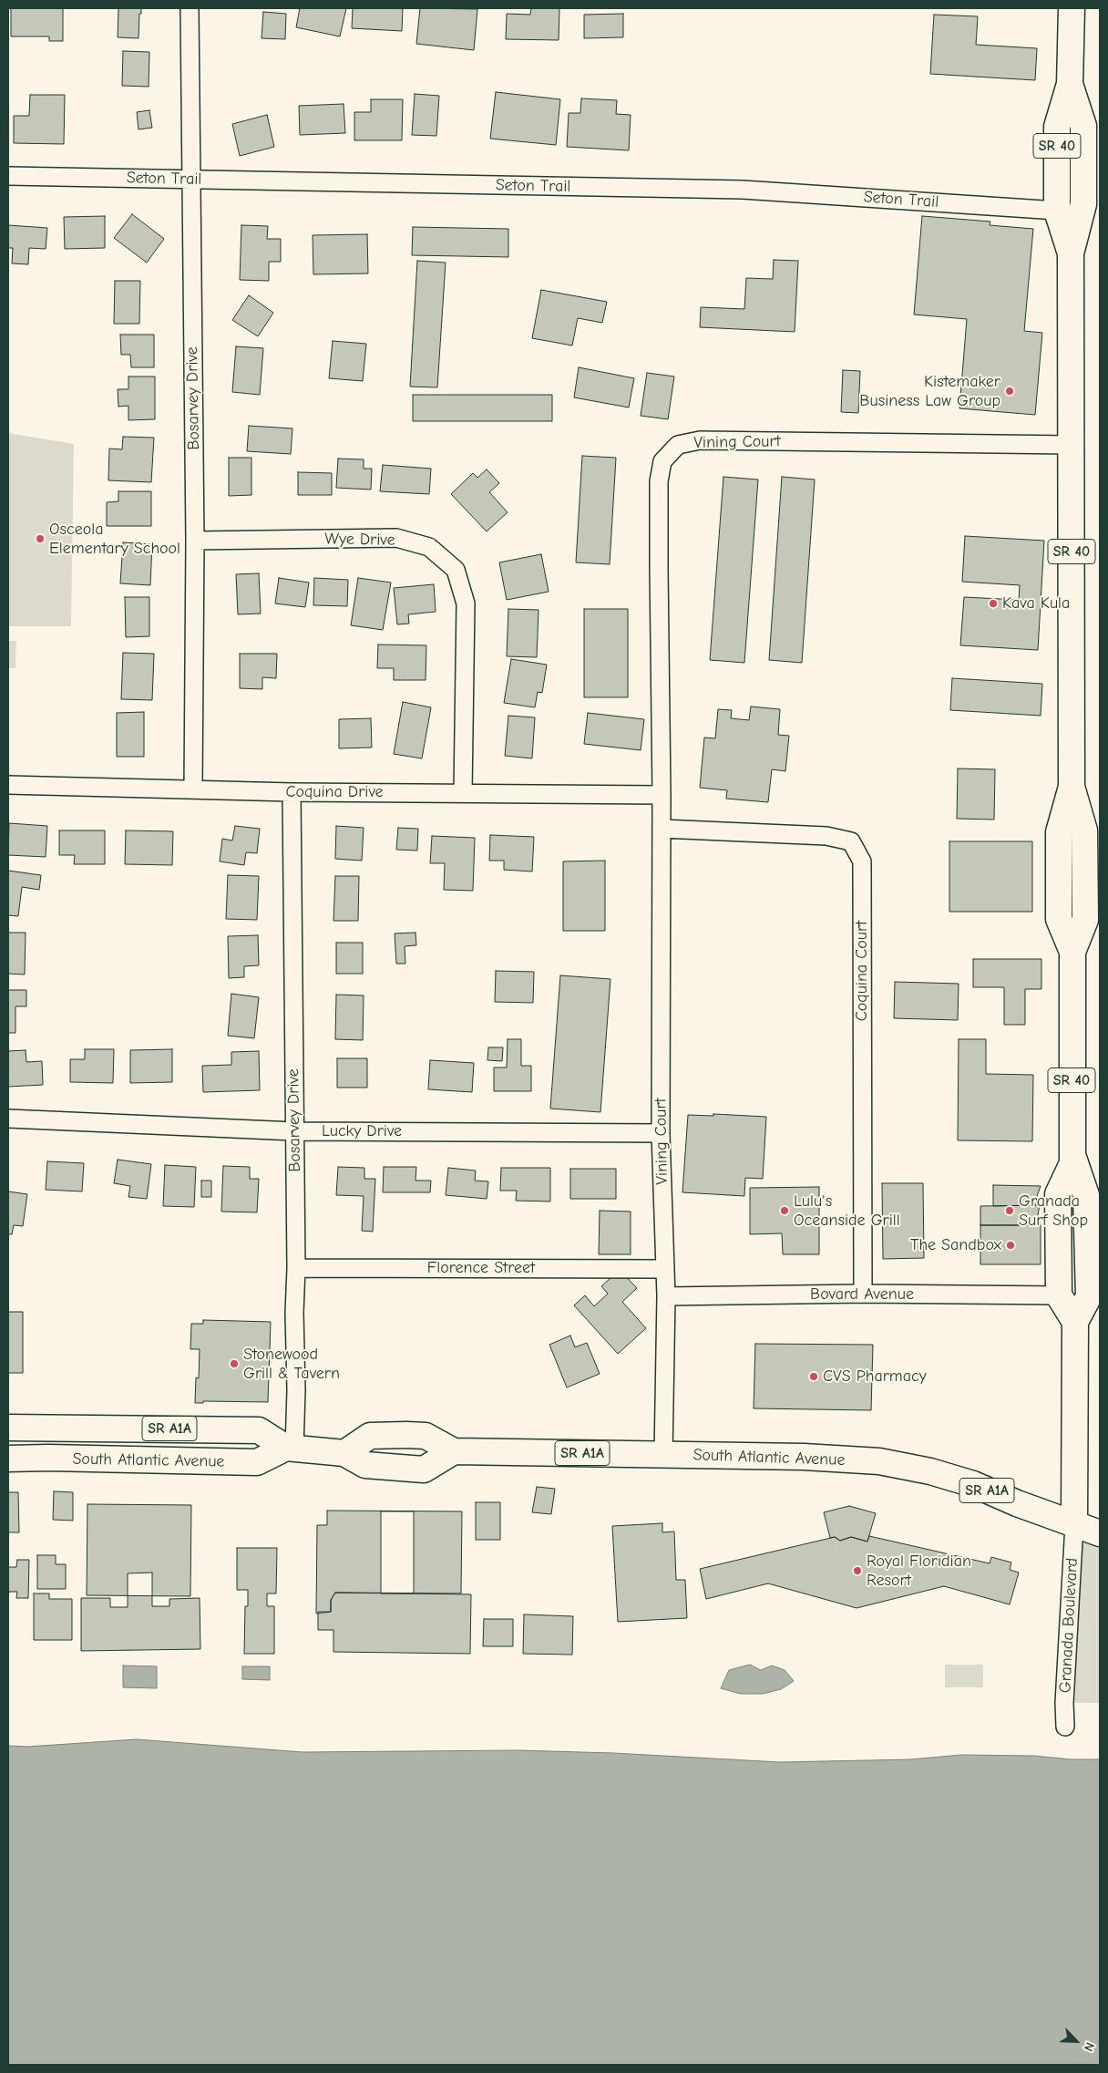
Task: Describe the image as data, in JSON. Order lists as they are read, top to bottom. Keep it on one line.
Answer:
{"streets":{"main road":["SR 40","SR A1A","South Atlantic Avenue"],"street":["Seton Trail","Bosarvey Drive","Vining Court","Wye Drive","Coquina Drive","Coquina Court","Lucky Drive","Florence Street","Bovard Avenue","Granada Boulevard"]},"crossings":[["SR 40","Seton Trail"],["SR 40","Vining Court"],["SR 40","Bovard Avenue"],["SR 40","SR A1A"],["SR 40","South Atlantic Avenue"],["SR 40","Granada Boulevard"],["Seton Trail","Bosarvey Drive"],["Bosarvey Drive","Wye Drive"],["Bosarvey Drive","Coquina Drive"],["Bosarvey Drive","Lucky Drive"],["Bosarvey Drive","Florence Street"],["Bosarvey Drive","South Atlantic Avenue"],["Vining Court","Coquina Drive"],["Vining Court","Coquina Court"],["Vining Court","Lucky Drive"],["Vining Court","Florence Street"],["Vining Court","Bovard Avenue"],["Vining Court","South Atlantic Avenue"],["Wye Drive","Coquina Drive"],["Coquina Court","Bovard Avenue"],["SR A1A","South Atlantic Avenue"],["SR A1A","Granada Boulevard"],["South Atlantic Avenue","Granada Boulevard"]],"places":["Kistemaker Business Law Group","Osceola Elementary School","Kava Kula","Lulu's Oceanside Grill","Granada Surf Shop","The Sandbox","Stonewood Grill & Tavern","CVS Pharmacy","Royal Floridian Resort"],"north":"bottom right"}
